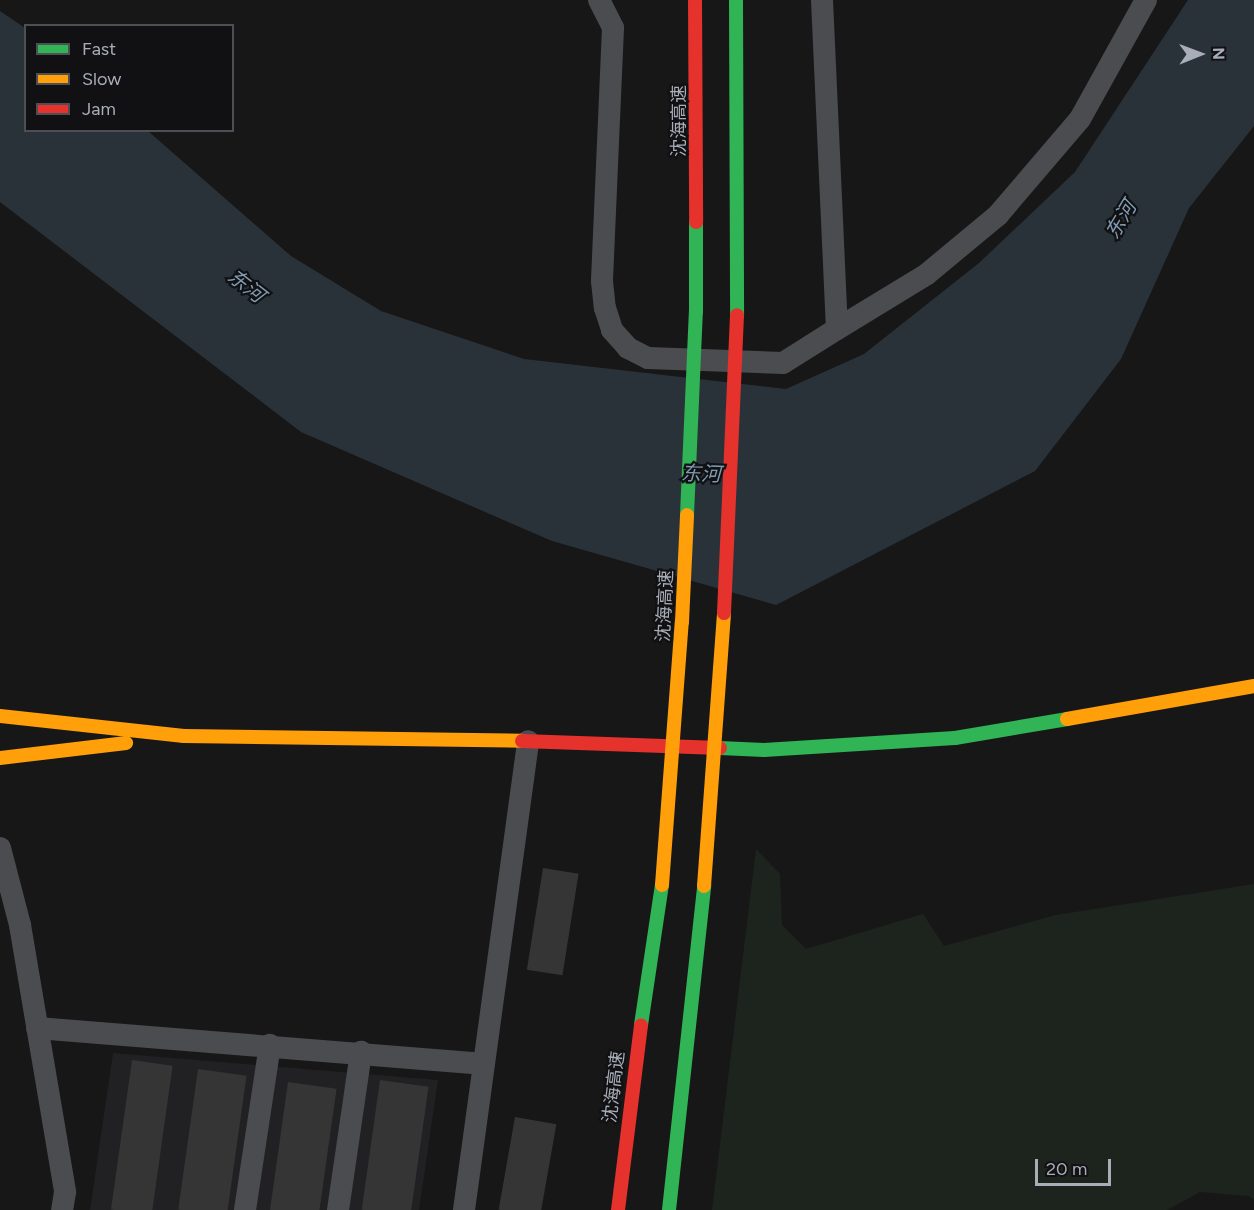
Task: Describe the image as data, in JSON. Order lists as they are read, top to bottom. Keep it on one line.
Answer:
{"streets":{"main road":["沈海高速"]},"water":["东河"],"legend":["Fast","Slow","Jam"],"scale_bar":"20 m","north":"right"}
